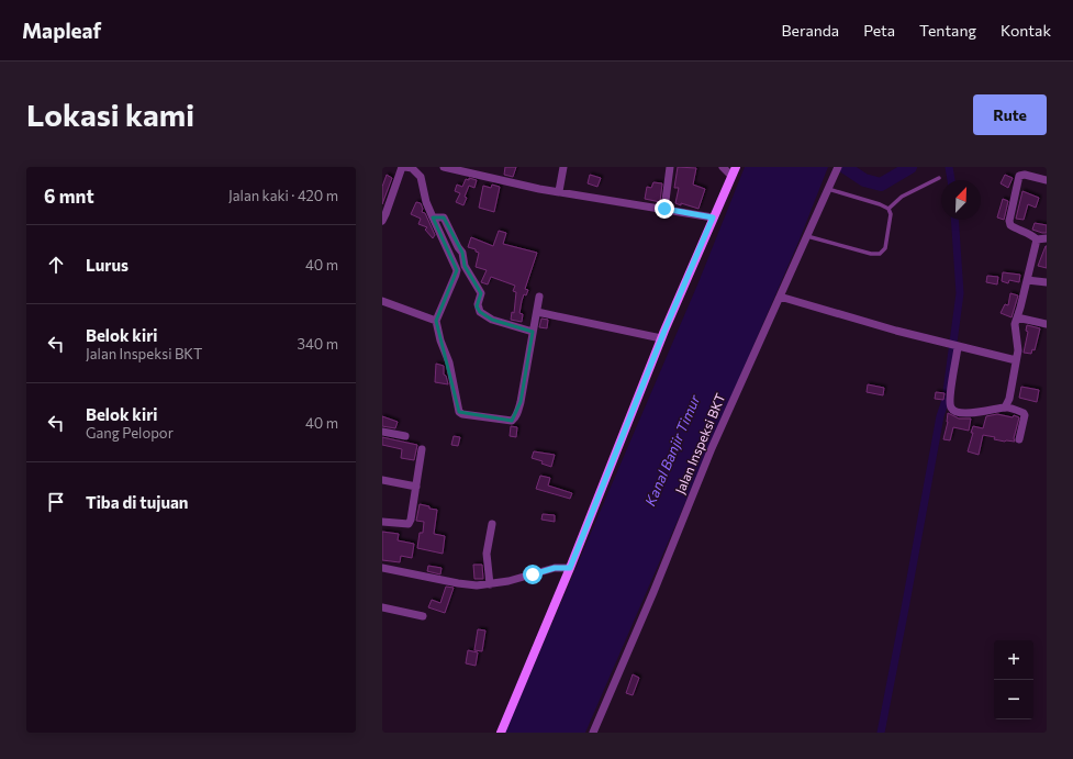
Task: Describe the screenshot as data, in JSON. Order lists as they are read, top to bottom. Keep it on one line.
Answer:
{"streets":{"street":["Jalan Inspeksi BKT"]},"water":["Kanal Banjir Timur"],"north":"top right","page":{"header":"Mapleaf","nav":["Beranda","Peta","Tentang","Kontak"],"buttons":"Rute","title":"Lokasi kami","heading":["6 mnt","Jalan kaki · 420 m"],"list":[["Lurus","40 m"],["Belok kiri","Jalan Inspeksi BKT","340 m"],["Belok kiri","Gang Pelopor","40 m"],"Tiba di tujuan"],"map_buttons":["+","−"]}}
